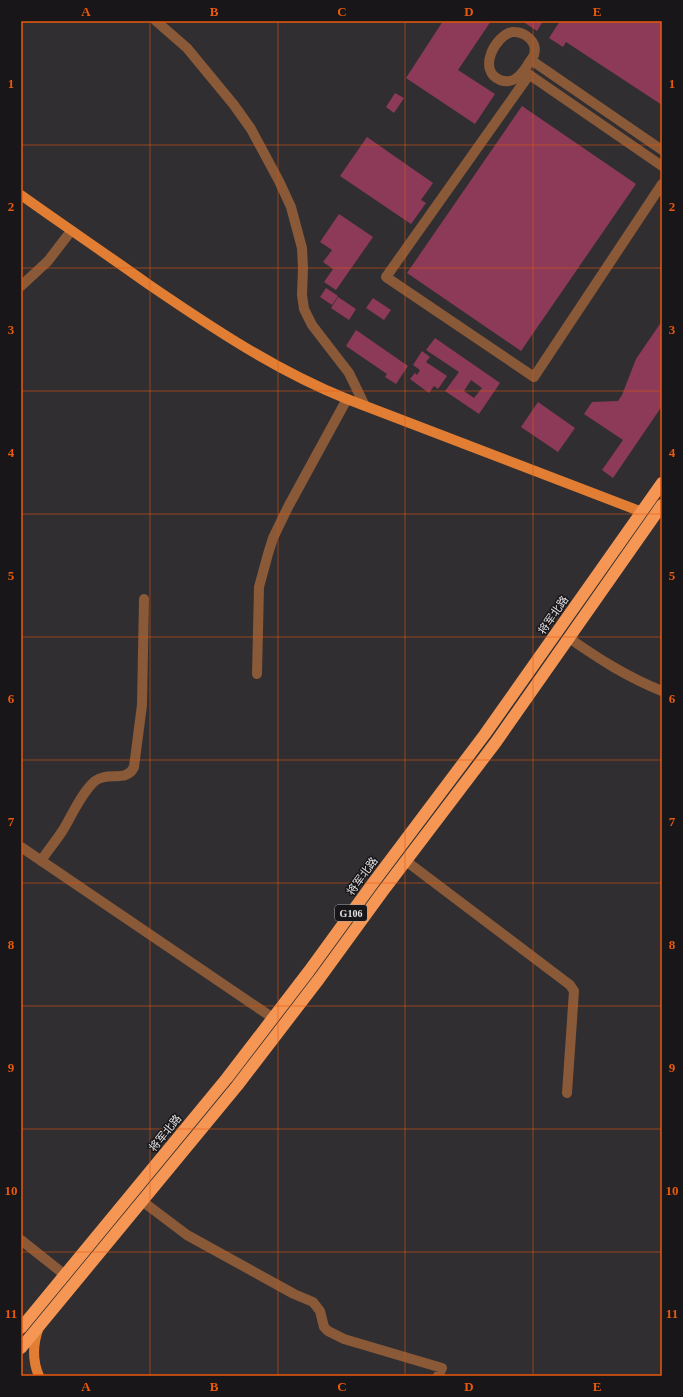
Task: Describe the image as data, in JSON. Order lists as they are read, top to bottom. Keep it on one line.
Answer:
{"streets":{"highway":["将军北路","G106"]},"grid":{"columns":["A","B","C","D","E"],"rows":["1","2","3","4","5","6","7","8","9","10","11"]}}
